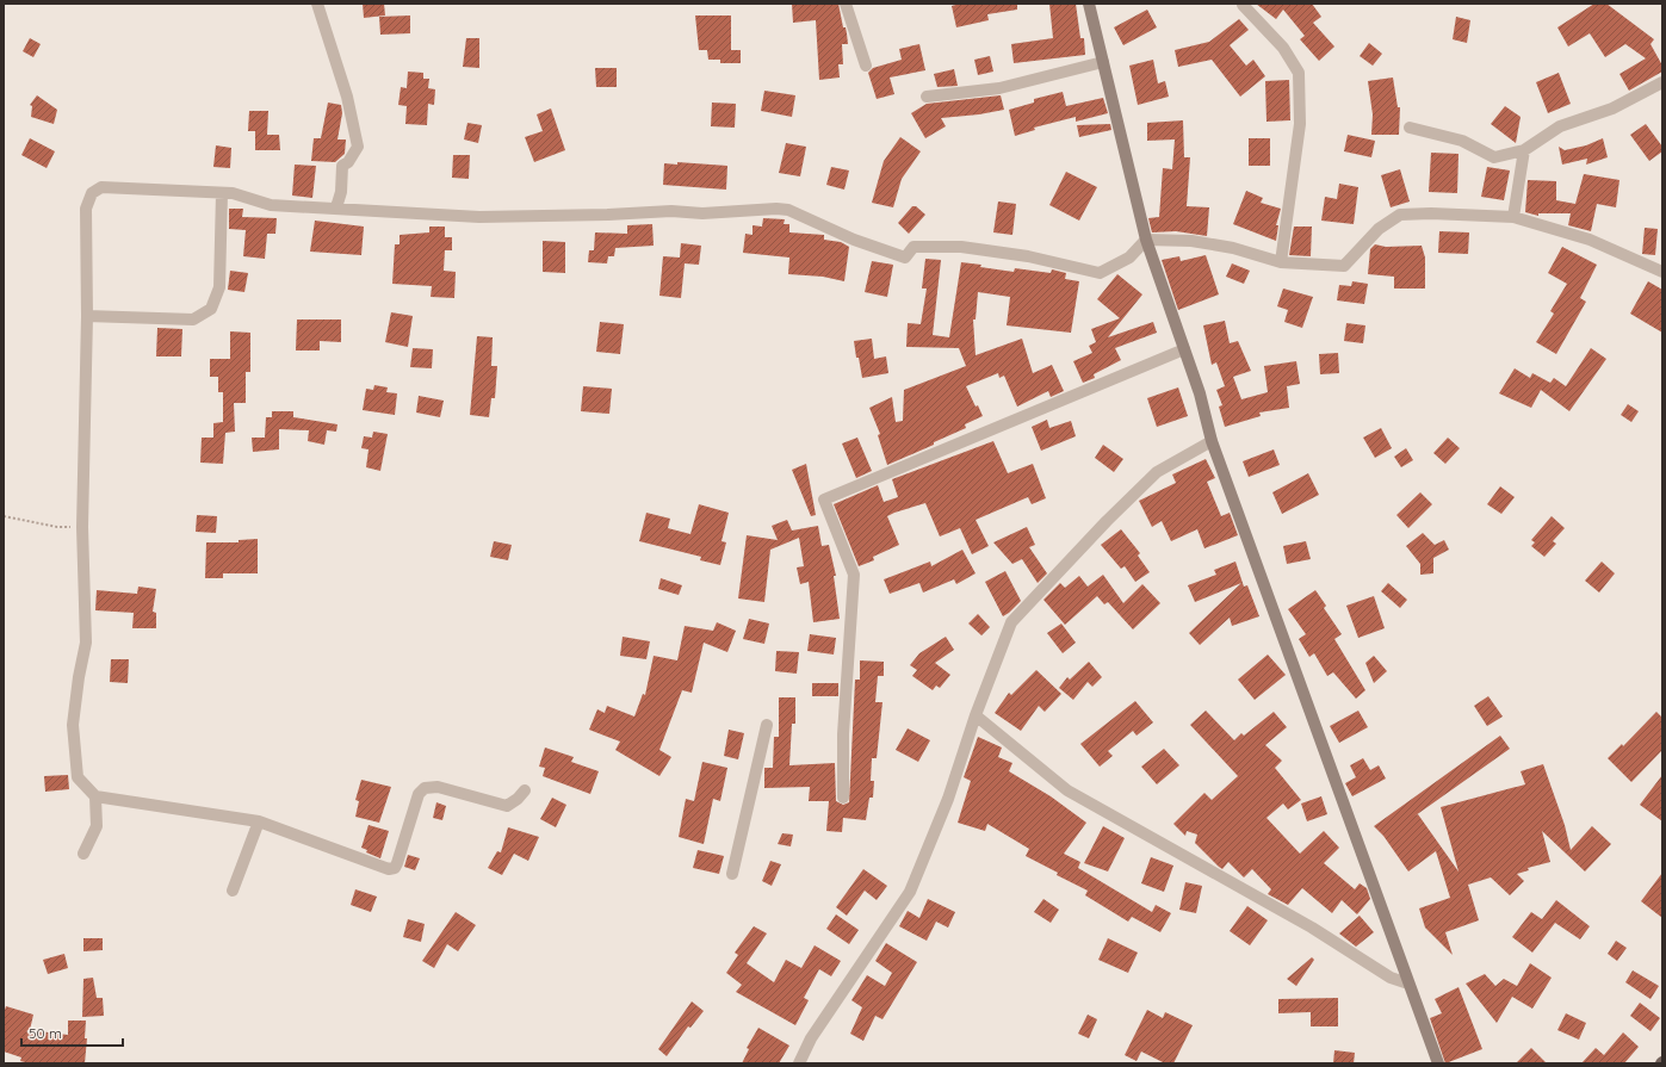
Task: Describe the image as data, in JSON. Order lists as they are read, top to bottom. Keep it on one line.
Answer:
{"scale_bar":"50 m"}
